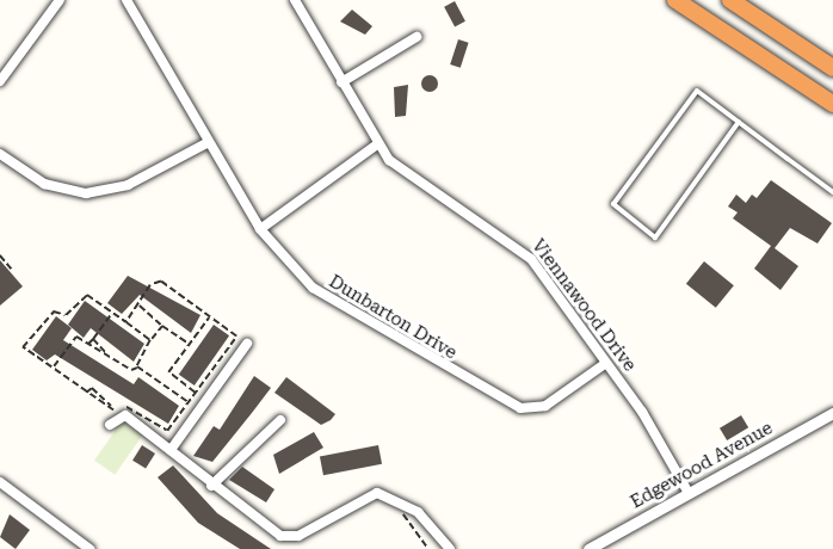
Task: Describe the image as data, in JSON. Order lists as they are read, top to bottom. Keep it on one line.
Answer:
{"streets":{"street":["Viennawood Drive","Dunbarton Drive","Edgewood Avenue"]},"crossings":[["Viennawood Drive","Dunbarton Drive"],["Viennawood Drive","Edgewood Avenue"]]}
